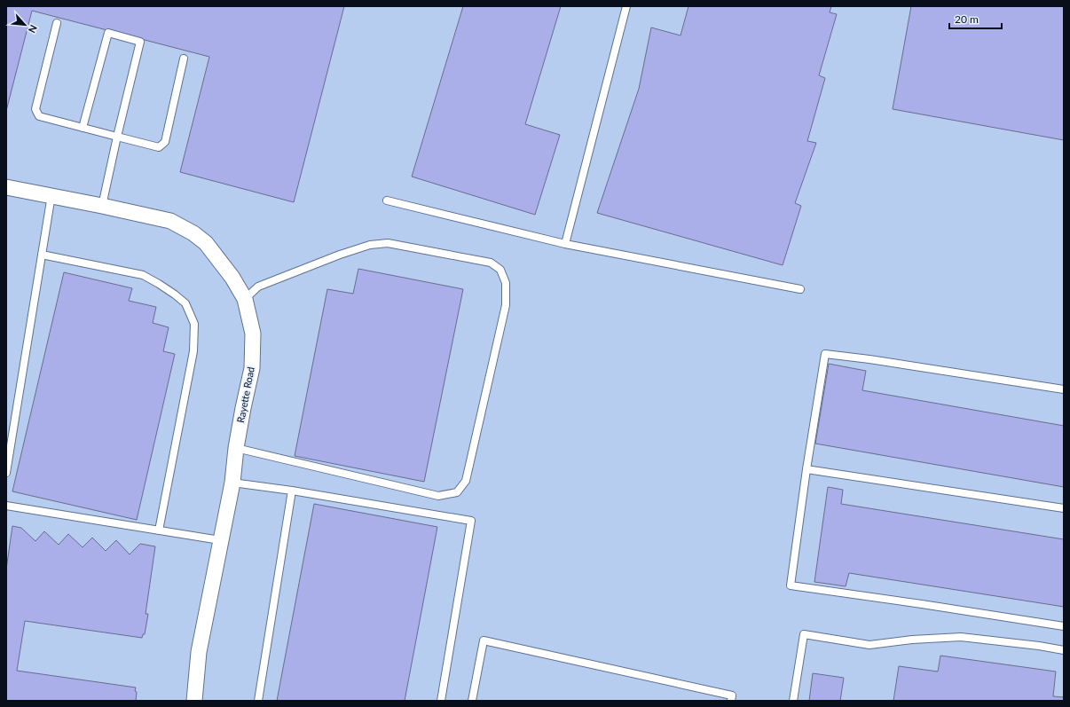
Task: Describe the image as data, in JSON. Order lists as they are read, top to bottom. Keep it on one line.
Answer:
{"streets":{"street":["Rayette Road"]},"scale_bar":"20 m","north":"bottom right"}
